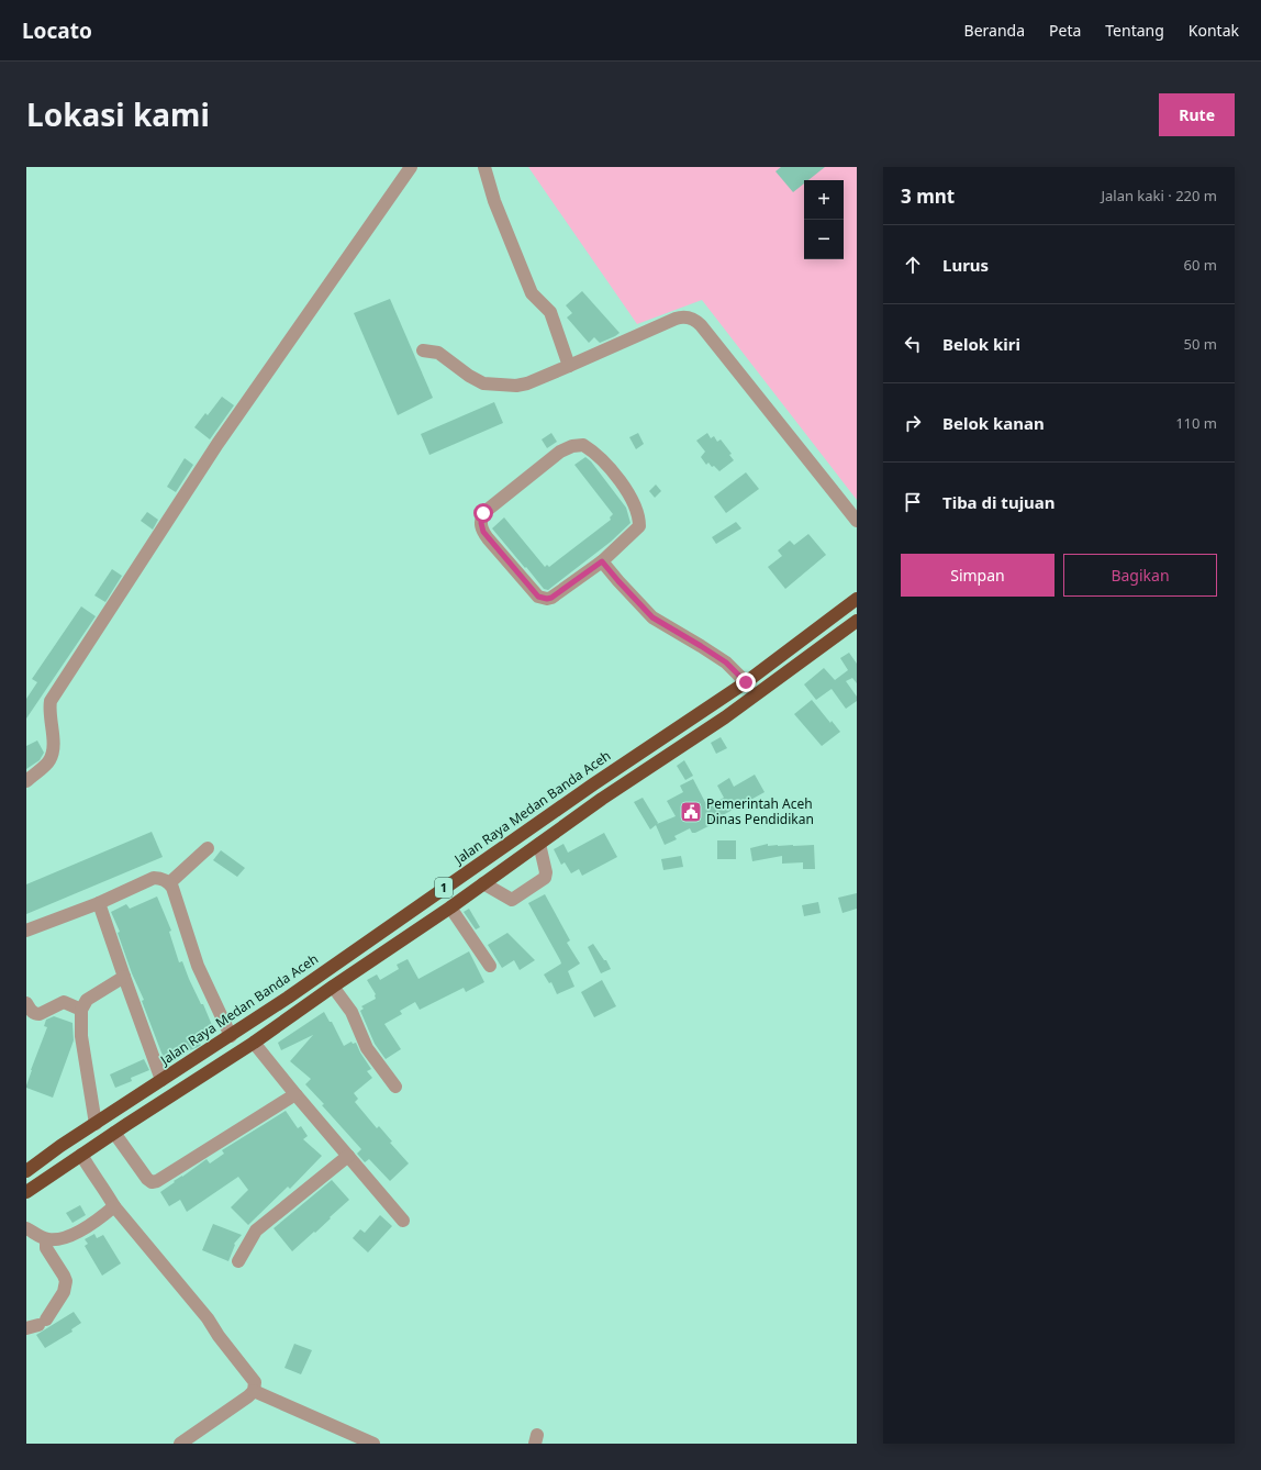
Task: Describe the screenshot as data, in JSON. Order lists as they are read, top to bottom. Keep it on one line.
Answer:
{"streets":{"highway":["Jalan Raya Medan Banda Aceh","1"]},"places":{"public building":["Pemerintah Aceh Dinas Pendidikan"]},"page":{"header":"Locato","nav":["Beranda","Peta","Tentang","Kontak"],"title":"Lokasi kami","buttons":["Rute",["Simpan","Bagikan"]],"heading":["3 mnt","Jalan kaki · 220 m"],"map_buttons":["+","−"],"list":[["Lurus","60 m"],["Belok kiri","50 m"],["Belok kanan","110 m"],"Tiba di tujuan"]}}
